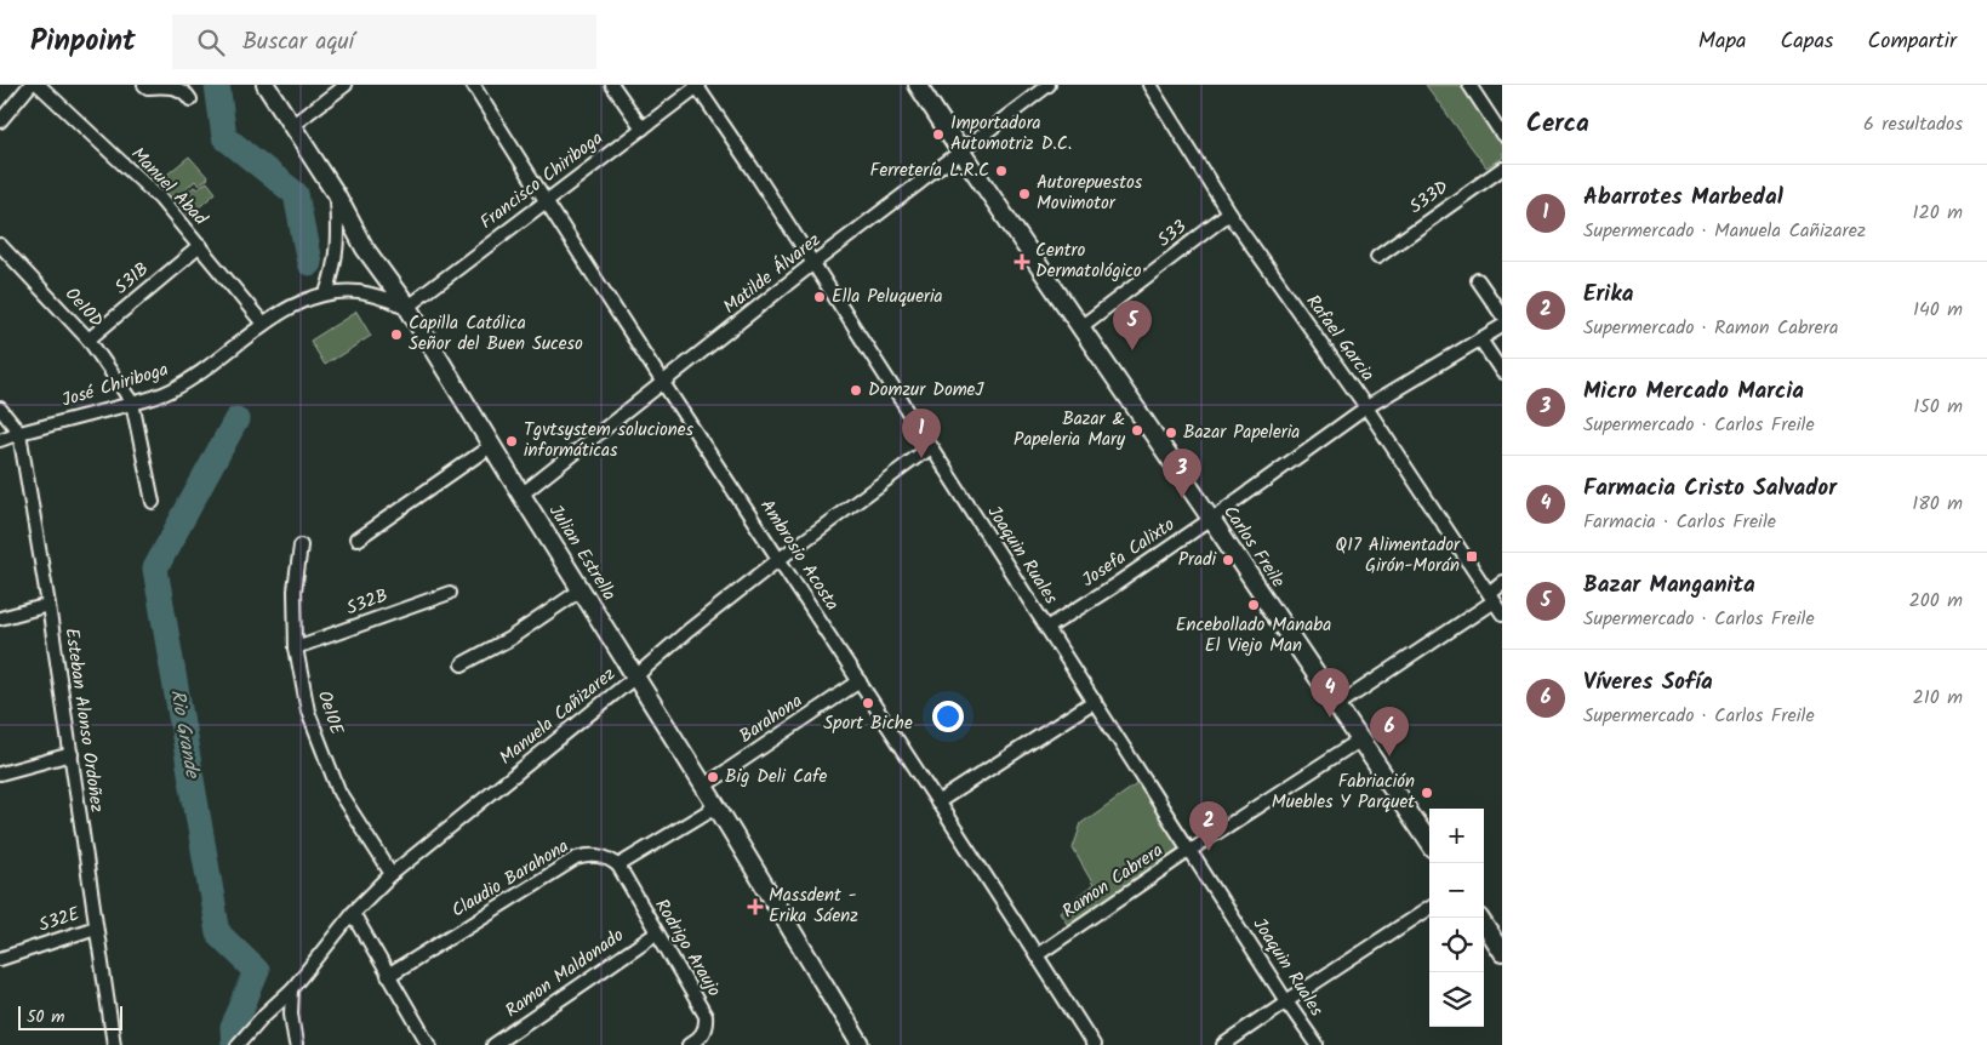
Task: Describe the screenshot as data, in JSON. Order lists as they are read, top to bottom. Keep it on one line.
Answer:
{"streets":{"street":["Francisco Chiriboga","Manuel Abad","S33D","S33","Matilde Álvarez","S31B","Oe10D","Rafael Garcia","José Chiriboga","Carlos Freile","Julian Estrella","Josefa Calixto","Ambrosio Acosta","Joaquin Ruales","S32B","Oe10E","Manuela Cañizarez","Barahona","Esteban Alonso Ordoñez","Claudio Barahona","Ramon Cabrera","S32E","Rodrigo Araujo","Ramon Maldonado"]},"crossings":[["Francisco Chiriboga","José Chiriboga"],["Francisco Chiriboga","Julian Estrella"],["Francisco Chiriboga","Ambrosio Acosta"],["Francisco Chiriboga","Joaquin Ruales"],["Manuel Abad","S31B"],["Manuel Abad","José Chiriboga"],["S33","Rafael Garcia"],["S33","Carlos Freile"],["Matilde Álvarez","Carlos Freile"],["Matilde Álvarez","Julian Estrella"],["Matilde Álvarez","Ambrosio Acosta"],["Matilde Álvarez","Joaquin Ruales"],["S31B","Oe10D"],["Oe10D","José Chiriboga"],["Rafael Garcia","Josefa Calixto"],["José Chiriboga","Julian Estrella"],["José Chiriboga","Esteban Alonso Ordoñez"],["Carlos Freile","Josefa Calixto"],["Carlos Freile","Ramon Cabrera"],["Julian Estrella","Manuela Cañizarez"],["Julian Estrella","Barahona"],["Josefa Calixto","Joaquin Ruales"],["Ambrosio Acosta","Manuela Cañizarez"],["Ambrosio Acosta","Barahona"],["Ambrosio Acosta","Ramon Cabrera"],["Joaquin Ruales","Manuela Cañizarez"],["Joaquin Ruales","Ramon Cabrera"],["S32B","Oe10E"],["Oe10E","Manuela Cañizarez"],["Esteban Alonso Ordoñez","S32E"],["Claudio Barahona","Rodrigo Araujo"],["Rodrigo Araujo","Ramon Maldonado"]],"water":["Rio Grande"],"places":{"other":["Importadora Automotriz D.C.","Ferretería L.R.C","Autorepuestos Movimotor","Ella Peluqueria","Capilla Católica Señor del Buen Suceso","Domzur DomeJ","Bazar & Papeleria Mary","Bazar Papeleria","Tgvtsystem soluciones informáticas","Pradi","Encebollado Manaba El Viejo Man","Sport Biche","Big Deli Cafe","Fabriación Muebles Y Parquet"],"health":["Centro Dermatológico","Massdent - Erika Sáenz"],"transit":["Q17 Alimentador Girón-Morán"]},"scale_bar":"50 m","page":{"header":"Pinpoint","search":"Buscar aquí","nav":["Mapa","Capas","Compartir"],"heading":["Cerca","6 resultados"],"list":[{"mark":"1","name":"Abarrotes Marbedal","note":"Supermercado · Manuela Cañizarez","value":"120 m"},{"mark":"2","name":"Erika","note":"Supermercado · Ramon Cabrera","value":"140 m"},{"mark":"3","name":"Micro Mercado Marcia","note":"Supermercado · Carlos Freile","value":"150 m"},{"mark":"4","name":"Farmacia Cristo Salvador","note":"Farmacia · Carlos Freile","value":"180 m"},{"mark":"5","name":"Bazar Manganita","note":"Supermercado · Carlos Freile","value":"200 m"},{"mark":"6","name":"Víveres Sofía","note":"Supermercado · Carlos Freile","value":"210 m"}],"pins":["5","1","3","4","6","2"],"map_buttons":["+","−"],"scale":"50 m"}}
